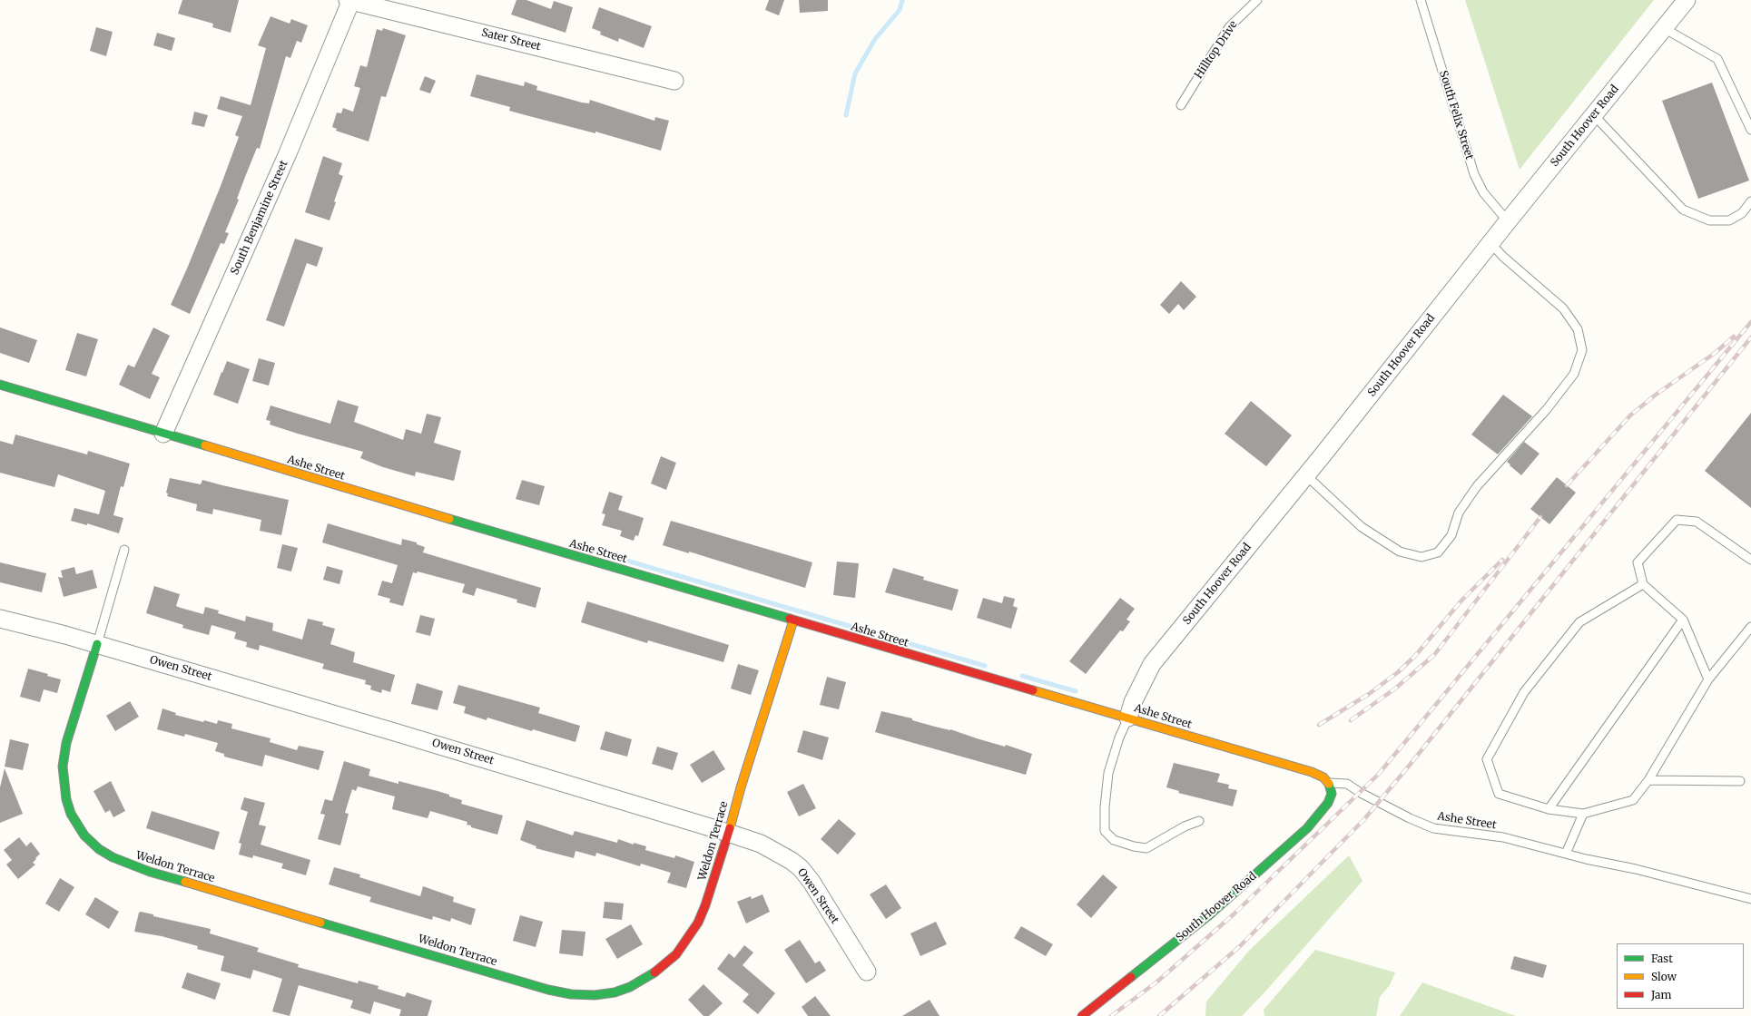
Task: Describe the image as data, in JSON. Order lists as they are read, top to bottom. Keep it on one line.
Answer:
{"streets":{"street":["Sater Street","South Hoover Road","South Benjamine Street","Ashe Street","Owen Street","Weldon Terrace"],"lane":["Hilltop Drive","South Felix Street"]},"crossings":[["Sater Street","South Benjamine Street"],["South Felix Street","South Hoover Road"],["South Hoover Road","Ashe Street"],["South Benjamine Street","Ashe Street"],["Ashe Street","Weldon Terrace"],["Owen Street","Weldon Terrace"]],"legend":["Fast","Slow","Jam"]}
